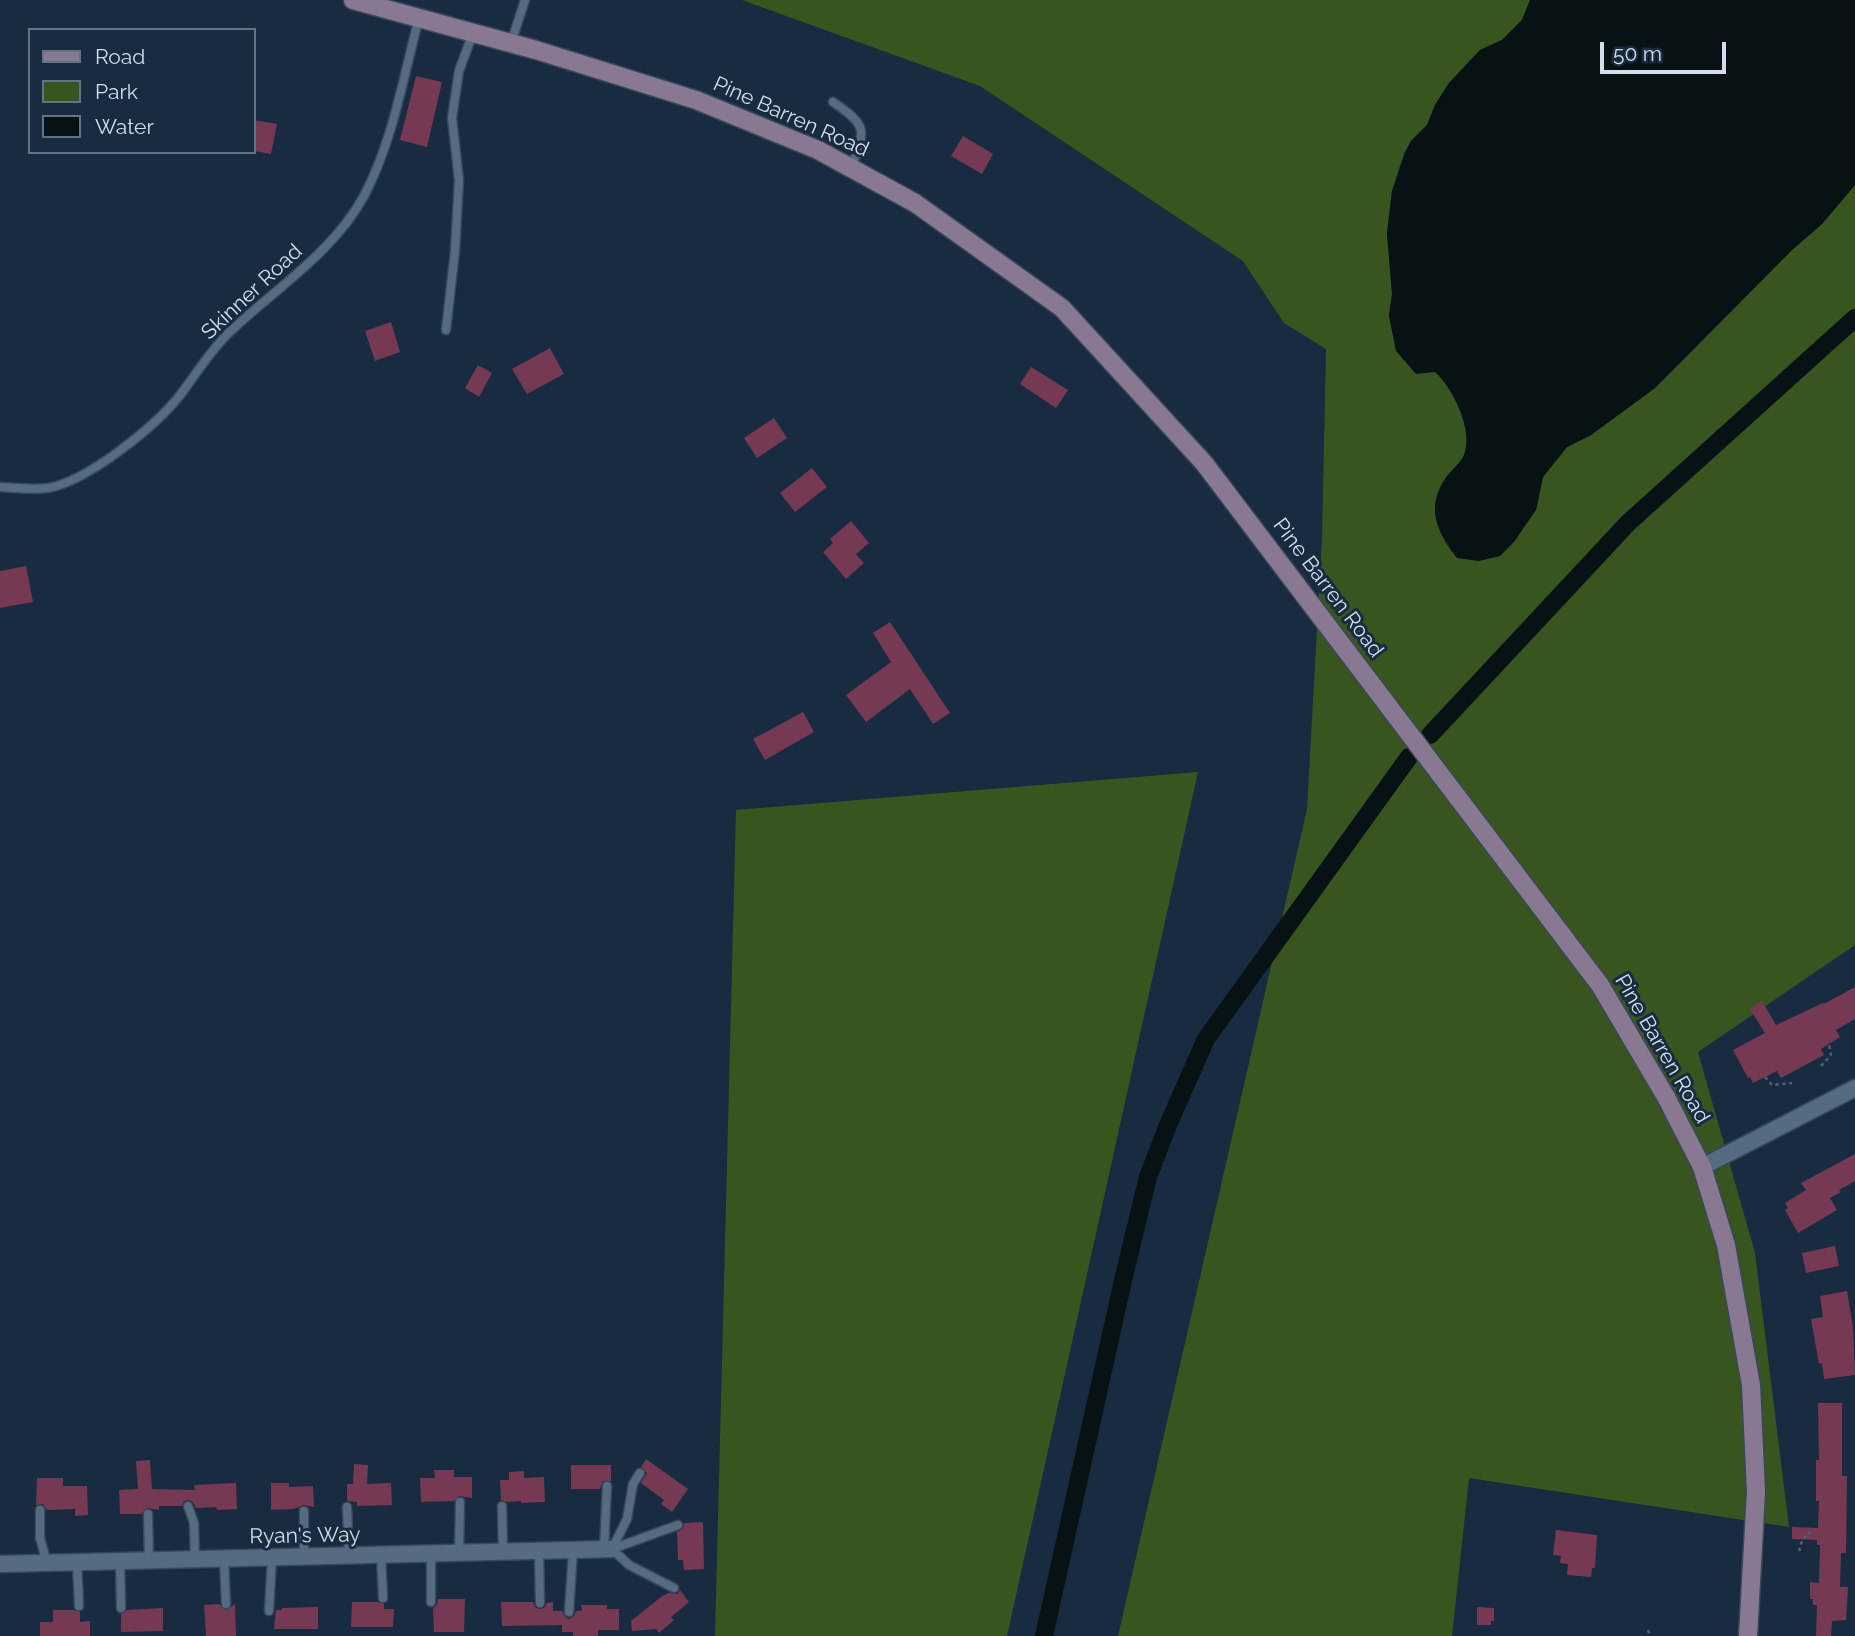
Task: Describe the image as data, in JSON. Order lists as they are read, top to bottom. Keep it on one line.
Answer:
{"streets":{"main road":["Pine Barren Road"],"street":["Ryan's Way"],"lane":["Skinner Road"]},"crossings":[["Pine Barren Road","Skinner Road"]],"legend":["Road","Park","Water"],"scale_bar":"50 m"}
